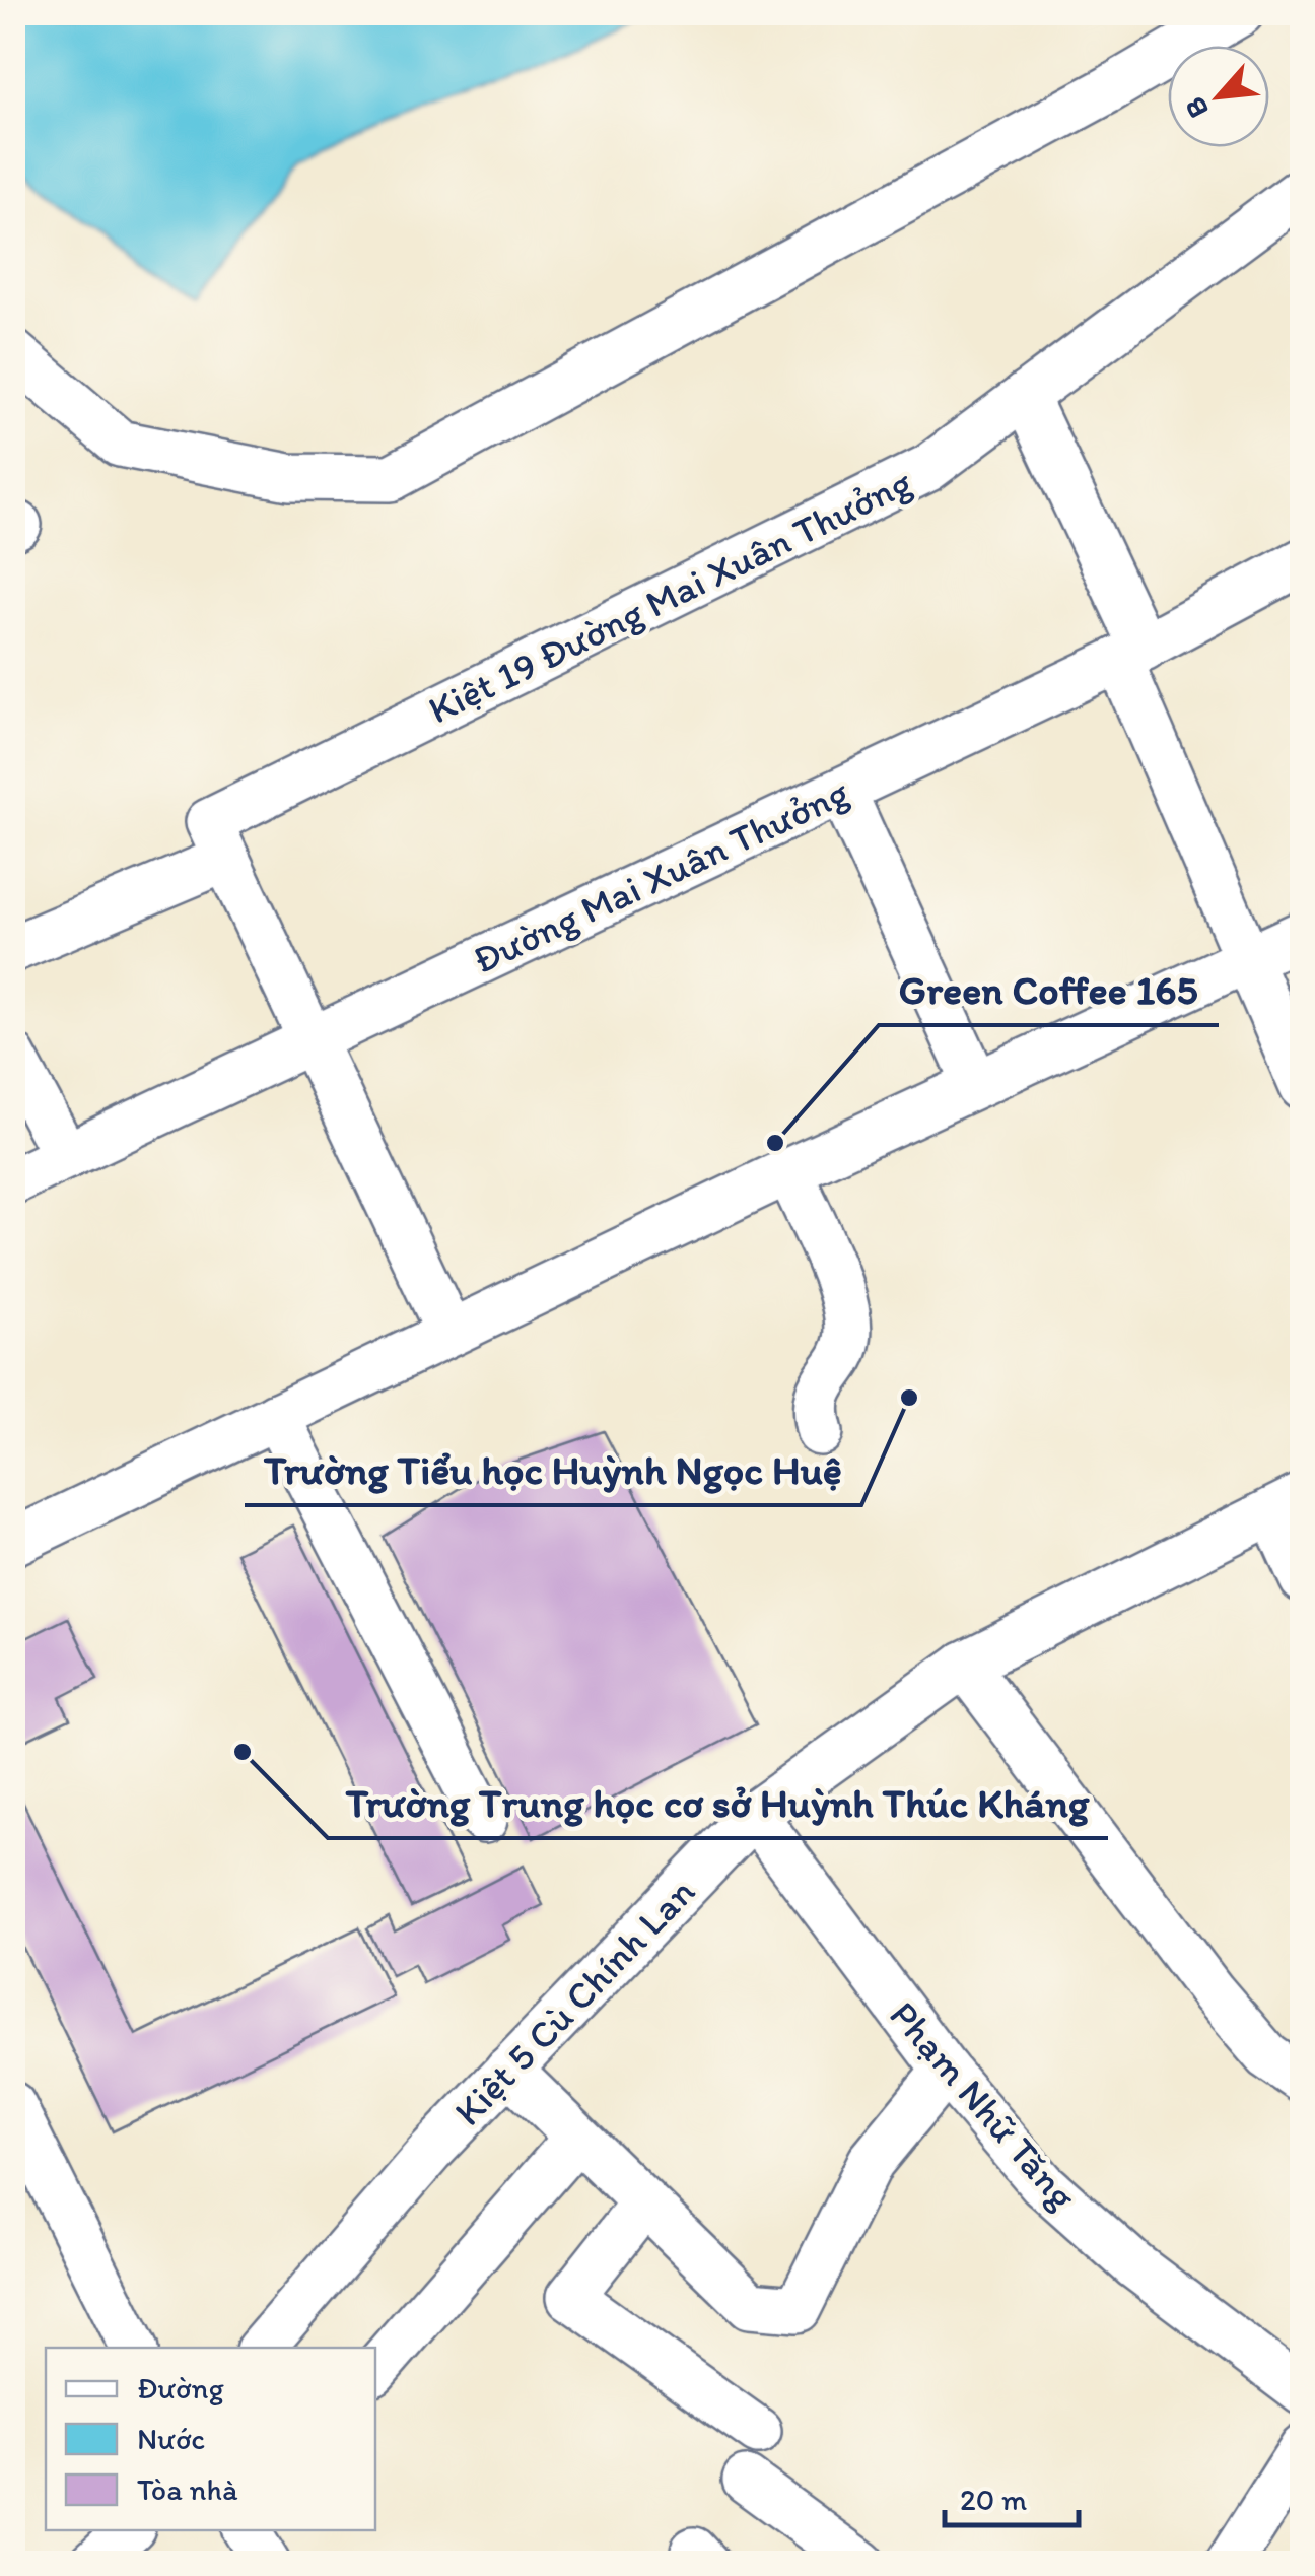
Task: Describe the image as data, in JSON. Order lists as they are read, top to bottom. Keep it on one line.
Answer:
{"streets":{"street":["Kiệt 19 Đường Mai Xuân Thưởng","Đường Mai Xuân Thưởng","Kiệt 5 Cù Chính Lan","Phạm Nhữ Tăng"]},"crossings":[["Kiệt 19 Đường Mai Xuân Thưởng","Đường Mai Xuân Thưởng"],["Kiệt 5 Cù Chính Lan","Phạm Nhữ Tăng"]],"places":["Green Coffee 165","Trường Tiểu học Huỳnh Ngọc Huệ","Trường Trung học cơ sở Huỳnh Thúc Kháng"],"legend":["Đường","Nước","Tòa nhà"],"scale_bar":"20 m","north":"bottom left"}
